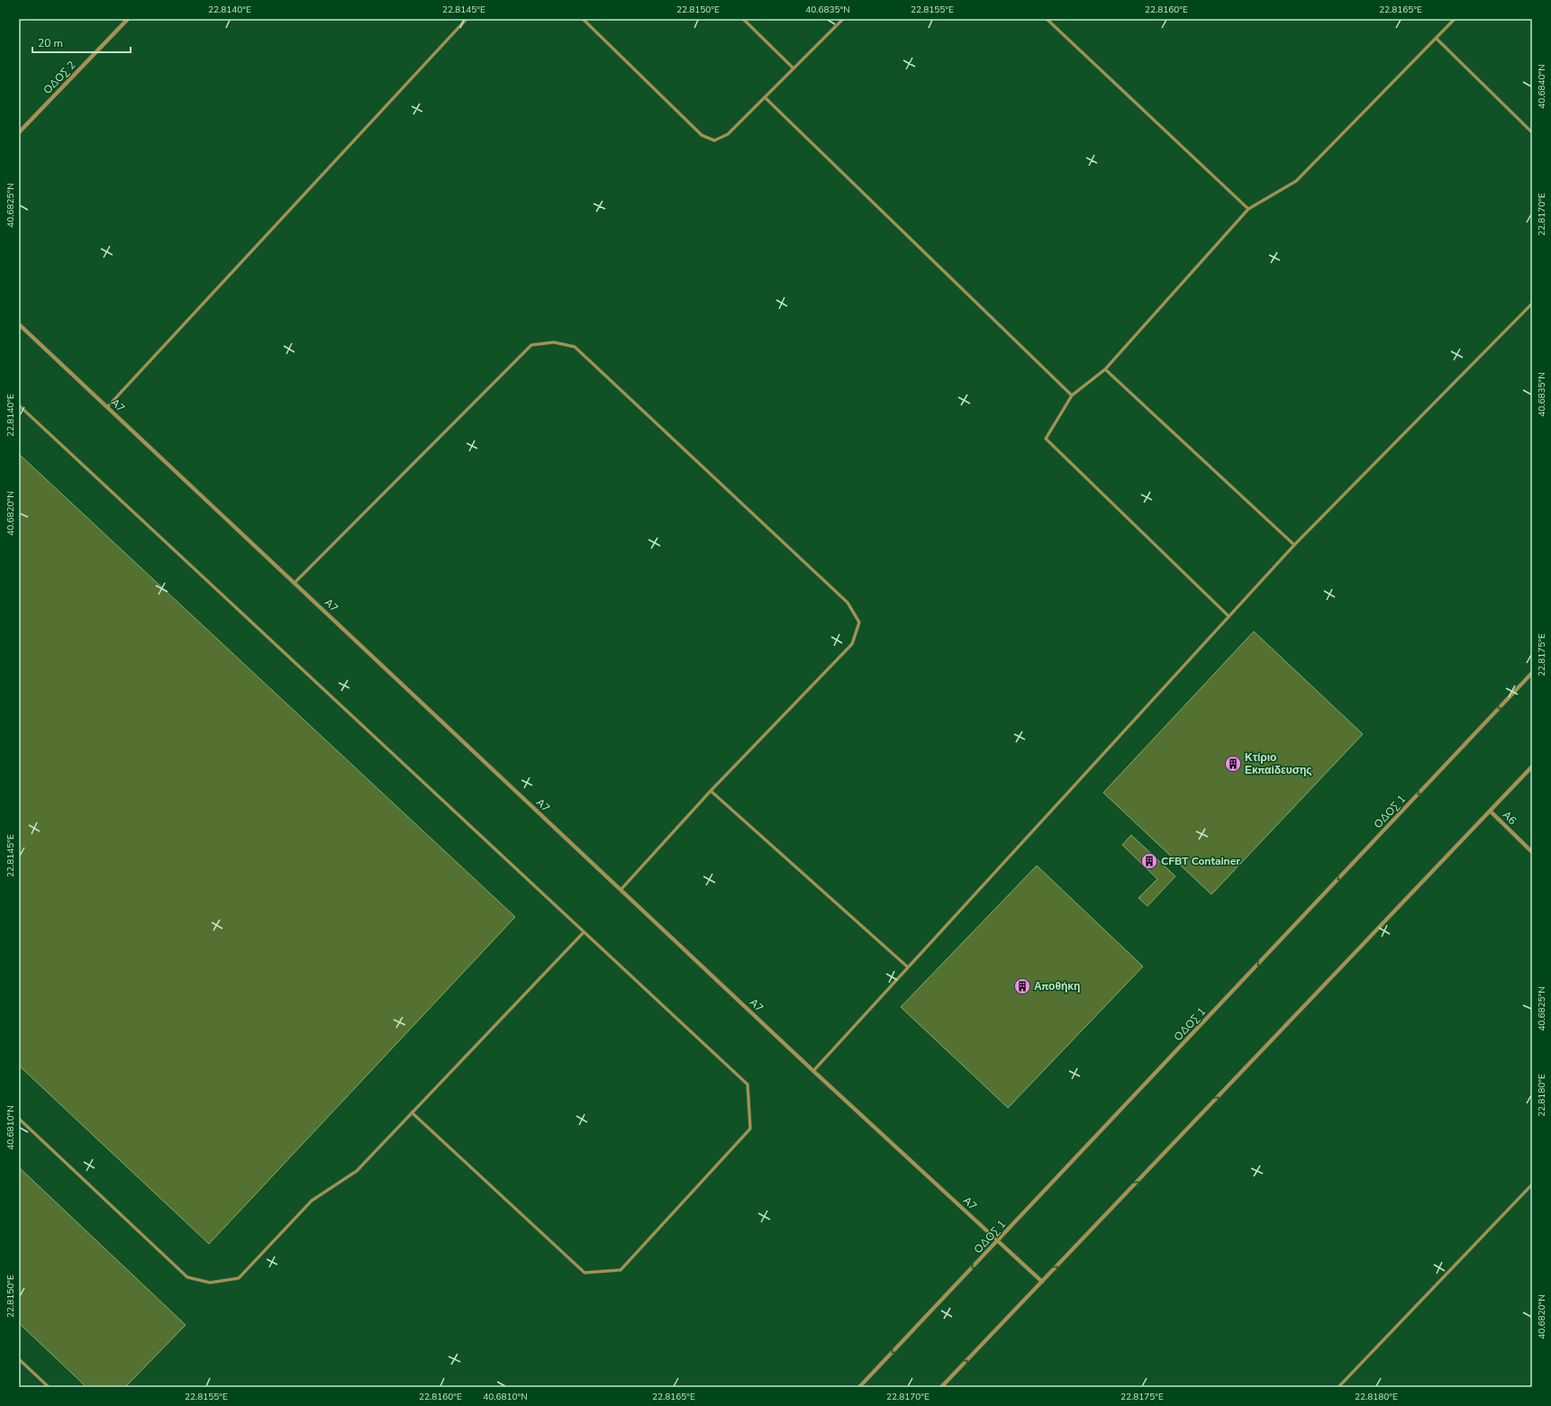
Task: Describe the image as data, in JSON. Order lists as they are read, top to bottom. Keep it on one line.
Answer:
{"streets":{"street":["ΟΔΟΣ 2","Α7","ΟΔΟΣ 1","Α6"]},"crossings":[["Α7","ΟΔΟΣ 1"]],"one_way":["ΟΔΟΣ 1"],"places":{"building":["Κτίριο Εκπαίδευσης","CFBT Container","Αποθήκη"]},"scale_bar":"20 m","coordinates":["22.8140°E","22.8145°E","22.8150°E","40.6835°N","22.8155°E","22.8160°E","22.8165°E","40.6840°N","40.6825°N","22.8170°E","40.6820°N","22.8175°E","22.8180°E","40.6810°N"]}
